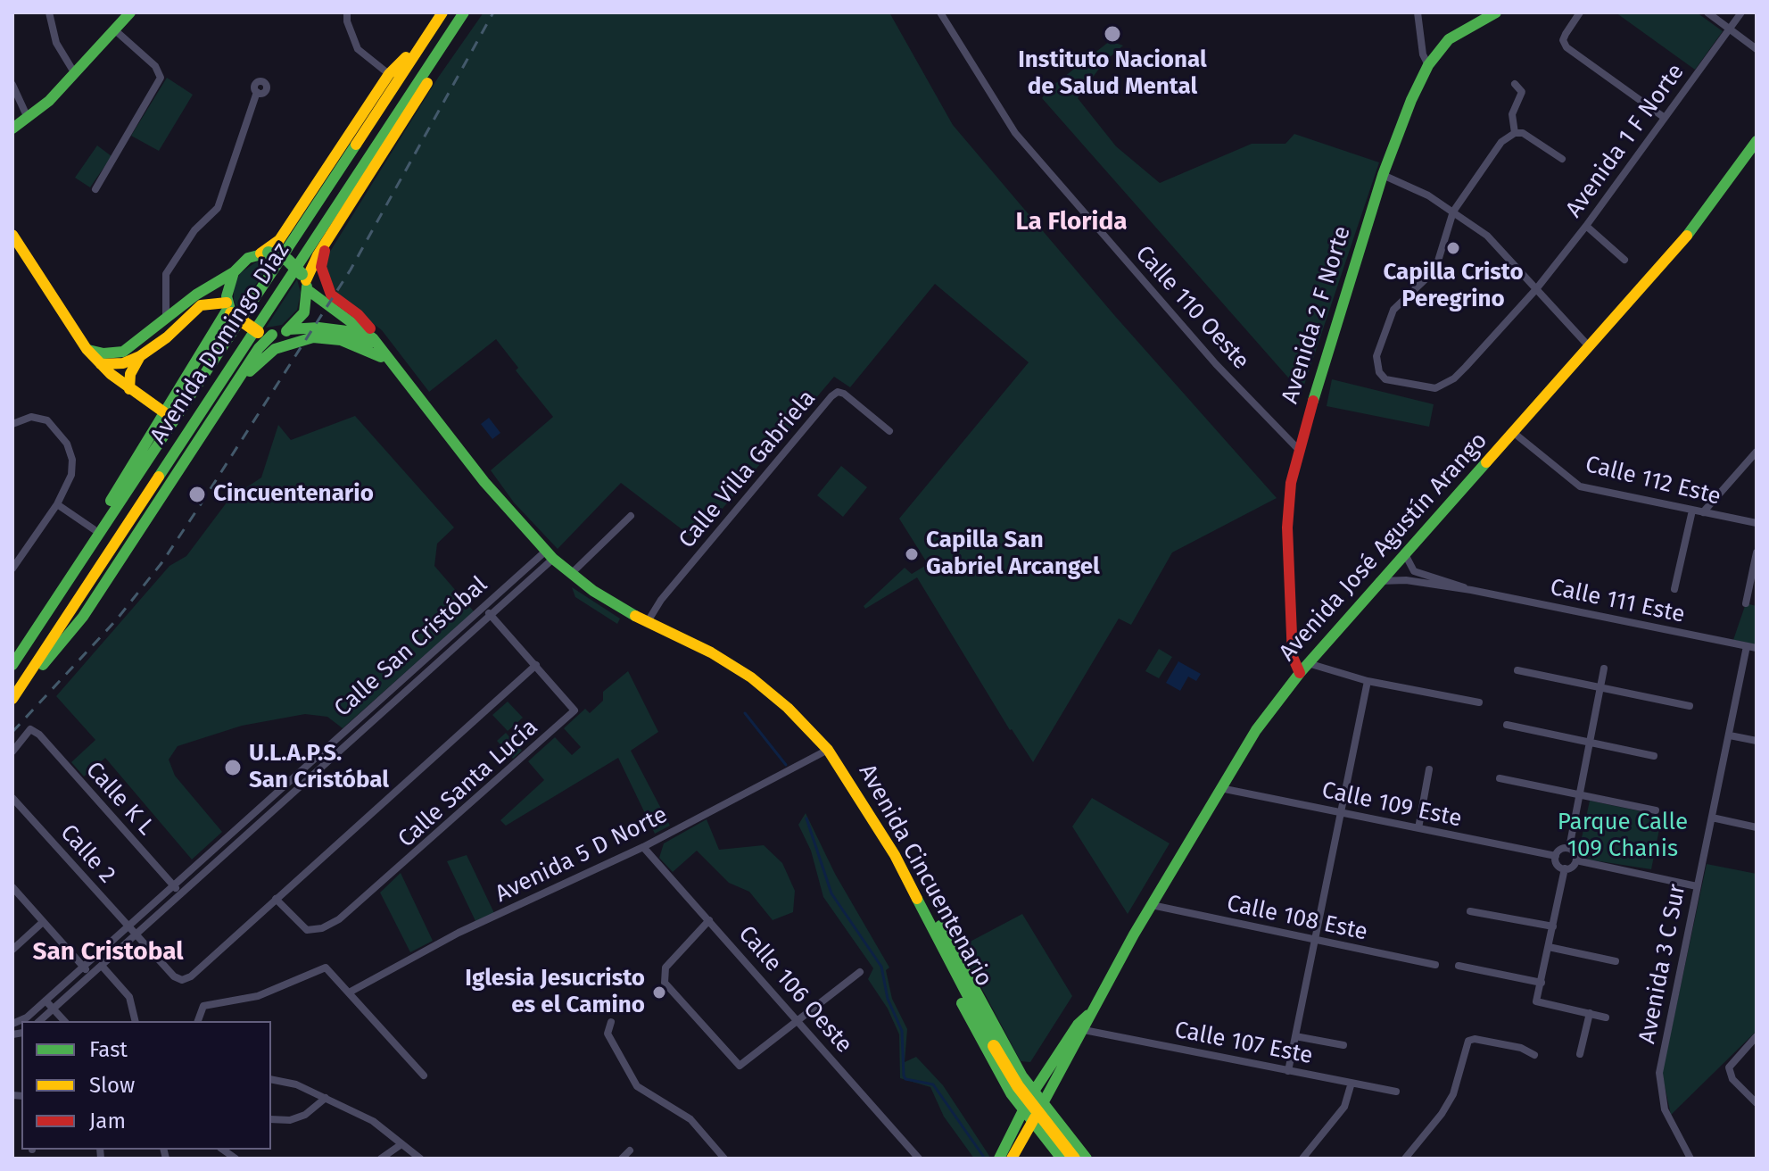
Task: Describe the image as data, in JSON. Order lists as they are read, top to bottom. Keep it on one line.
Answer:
{"streets":{"main road":["Avenida 2 F Norte","Avenida Domingo Díaz","Avenida José Agustín Arango","Avenida Cincuentenario"],"street":["Avenida 1 F Norte","Calle 110 Oeste","Calle Villa Gabriela","Calle 112 Este","Calle 111 Este","Calle San Cristóbal","Calle Santa Lucía","Calle K L","Calle 109 Este","Calle 2","Avenida 5 D Norte","Calle 108 Este","Avenida 3 C Sur","Calle 106 Oeste","Calle 107 Este"]},"crossings":[["Calle 110 Oeste","Avenida 2 F Norte"],["Avenida 2 F Norte","Avenida José Agustín Arango"],["Calle Villa Gabriela","Avenida Cincuentenario"],["Calle 112 Este","Avenida José Agustín Arango"],["Avenida José Agustín Arango","Calle 111 Este"],["Avenida José Agustín Arango","Calle 109 Este"],["Avenida José Agustín Arango","Calle 108 Este"],["Avenida José Agustín Arango","Calle 107 Este"],["Calle 111 Este","Avenida 3 C Sur"],["Calle San Cristóbal","Calle Santa Lucía"],["Calle San Cristóbal","Calle K L"],["Calle San Cristóbal","Calle 2"],["Calle San Cristóbal","Avenida Cincuentenario"],["Calle Santa Lucía","Calle 2"],["Avenida 5 D Norte","Avenida Cincuentenario"],["Avenida 5 D Norte","Calle 106 Oeste"]],"districts":["La Florida","San Cristobal"],"parks":["Parque Calle 109 Chanis"],"places":["Instituto Nacional de Salud Mental","Capilla Cristo Peregrino","Cincuentenario","Capilla San Gabriel Arcangel","U.L.A.P.S. San Cristóbal","Iglesia Jesucristo es el Camino"],"legend":["Fast","Slow","Jam"]}
